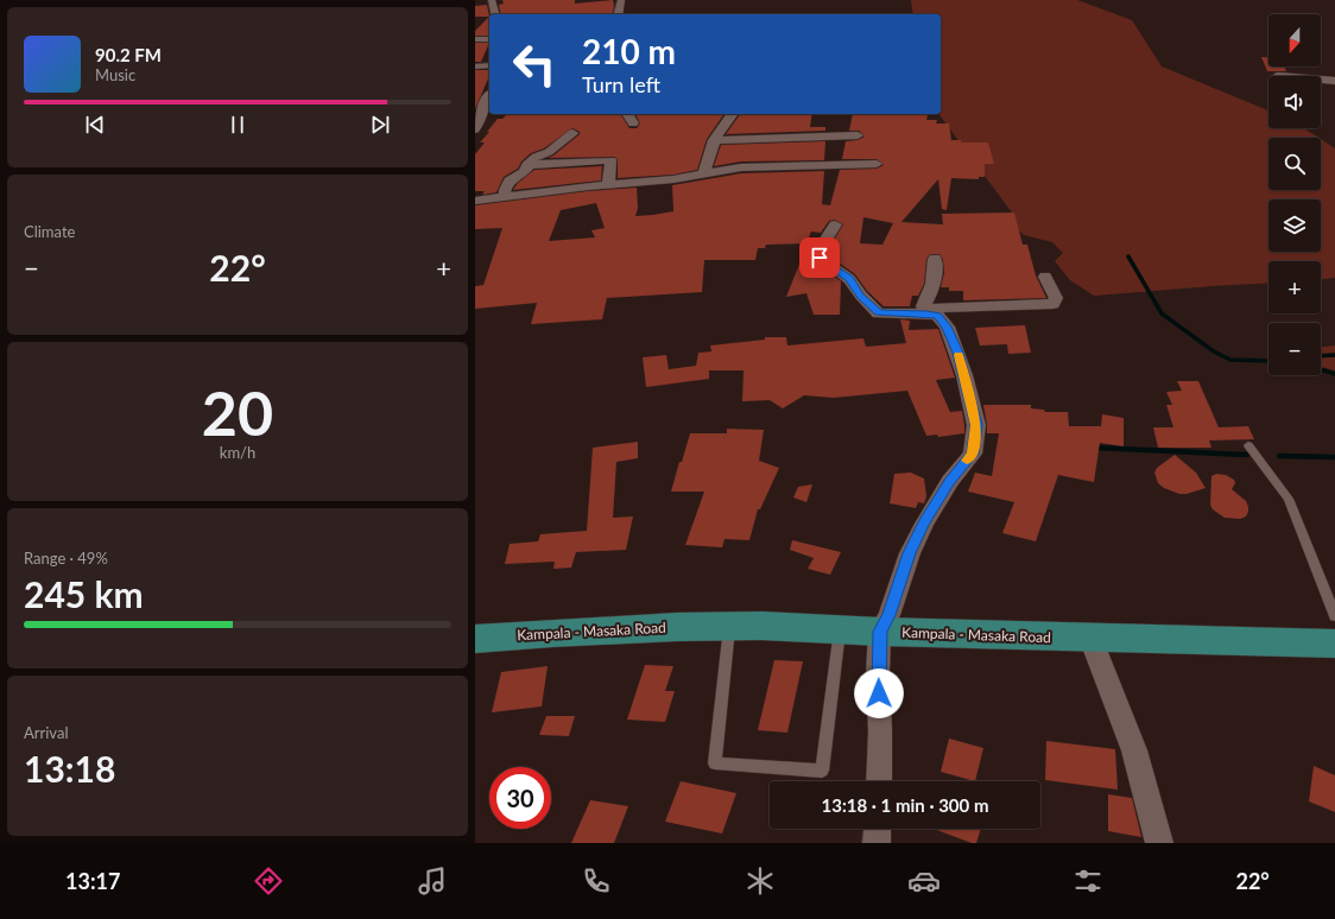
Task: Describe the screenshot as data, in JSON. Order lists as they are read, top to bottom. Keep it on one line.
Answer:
{"streets":{"main road":["Kampala - Masaka Road"]},"north":"bottom","page":{"map_buttons":["+","−"],"turn":["210 m","Turn left"],"song":["90.2 FM","Music"],"tile":["Climate",["20","km/h"],["Range · 49%","245 km"],["Arrival","13:18"]],"heat":["−","22°","+"],"limit":"30","trip":"13:18 · 1 min · 300 m","tabs":["13:17","22°"]}}
